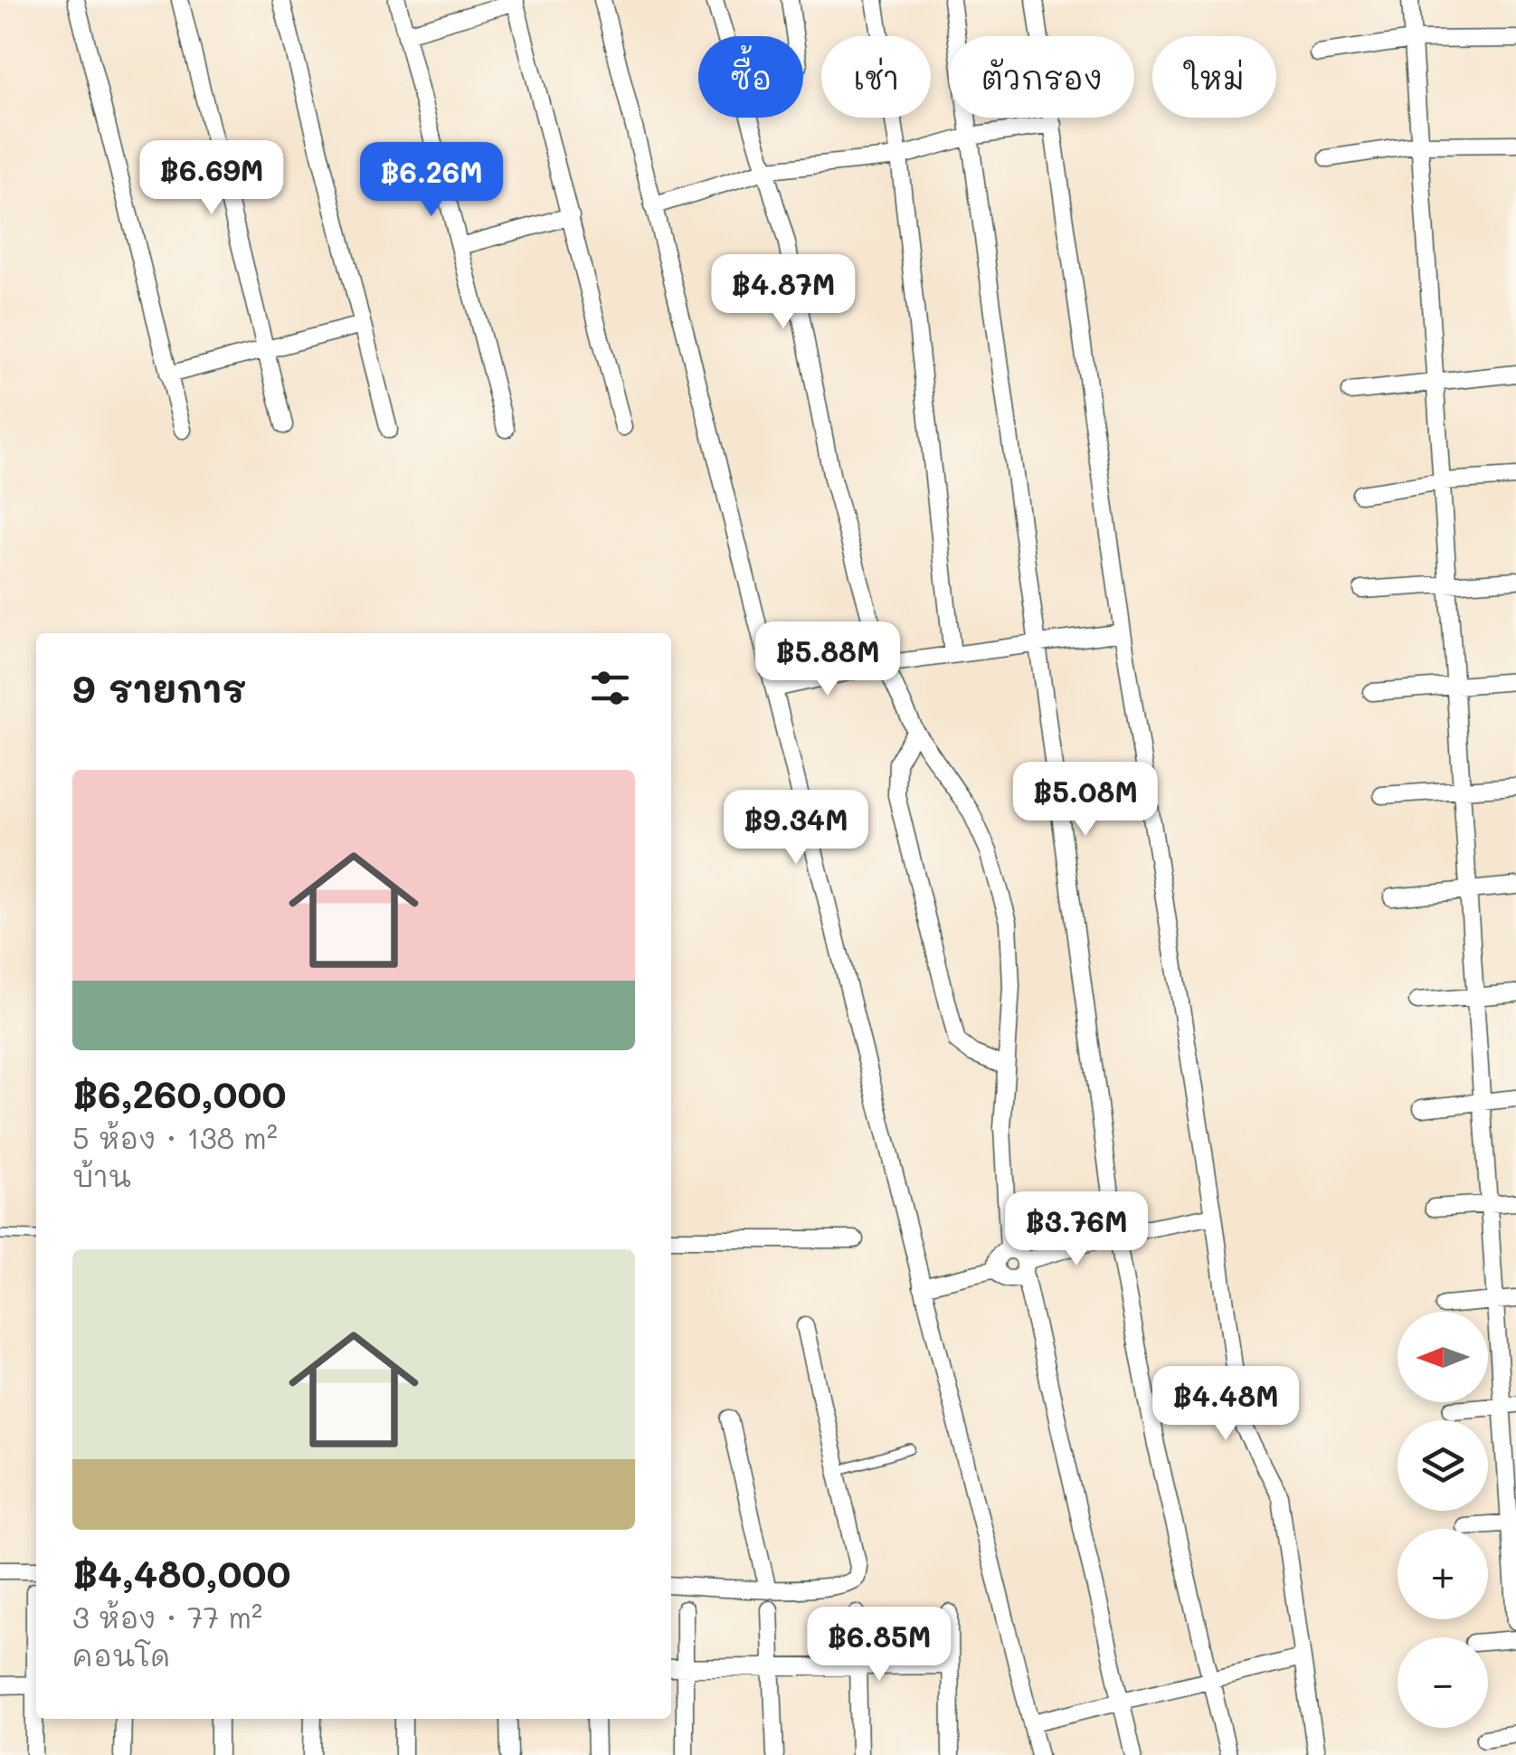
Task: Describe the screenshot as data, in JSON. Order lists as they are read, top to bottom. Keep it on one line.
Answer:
{"north":"left","page":{"chip":["ซื้อ","เช่า","ตัวกรอง","ใหม่"],"price":["฿6.69M","฿6.26M","฿4.87M","฿5.88M","฿5.08M","฿9.34M","฿3.76M","฿4.48M","฿6.85M"],"heading":"9 รายการ","list":[{"name":"฿6,260,000","note":"5 ห้อง · 138 m² · บ้าน"},{"name":"฿4,480,000","note":"3 ห้อง · 77 m² · คอนโด"}],"map_buttons":["+","−"]}}
